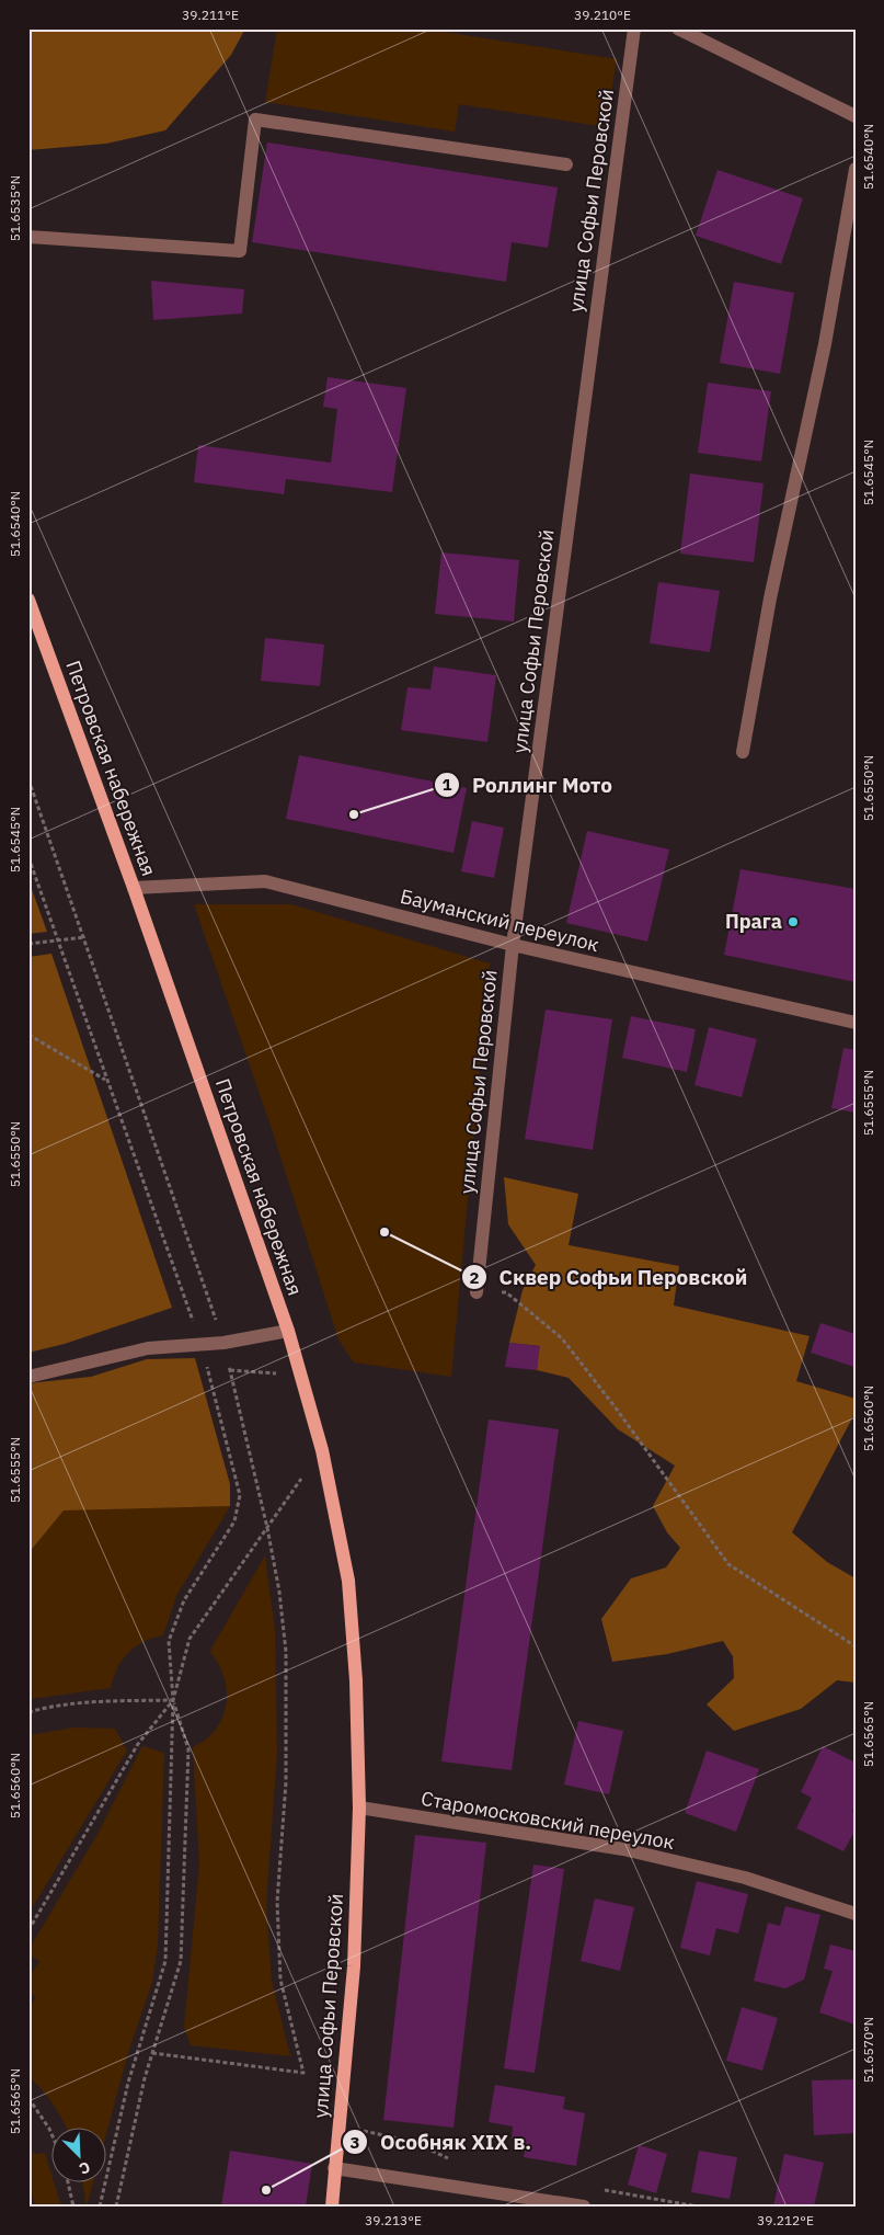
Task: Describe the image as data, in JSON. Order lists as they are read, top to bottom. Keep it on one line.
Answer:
{"streets":{"main road":["улица Софьи Перовской","Петровская набережная"],"street":["Бауманский переулок","Старомосковский переулок"]},"crossings":[["улица Софьи Перовской","Петровская набережная"],["улица Софьи Перовской","Бауманский переулок"],["улица Софьи Перовской","Старомосковский переулок"],["Петровская набережная","Бауманский переулок"],["Петровская набережная","Старомосковский переулок"]],"places":["Роллинг Мото","Прага","Сквер Софьи Перовской","Особняк XIX в."],"north":"bottom right","coordinates":["39.211°E","39.210°E","51.6540°N","51.6535°N","51.6545°N","51.6550°N","51.6555°N","51.6560°N","51.6565°N","51.6570°N","39.213°E","39.212°E"]}
